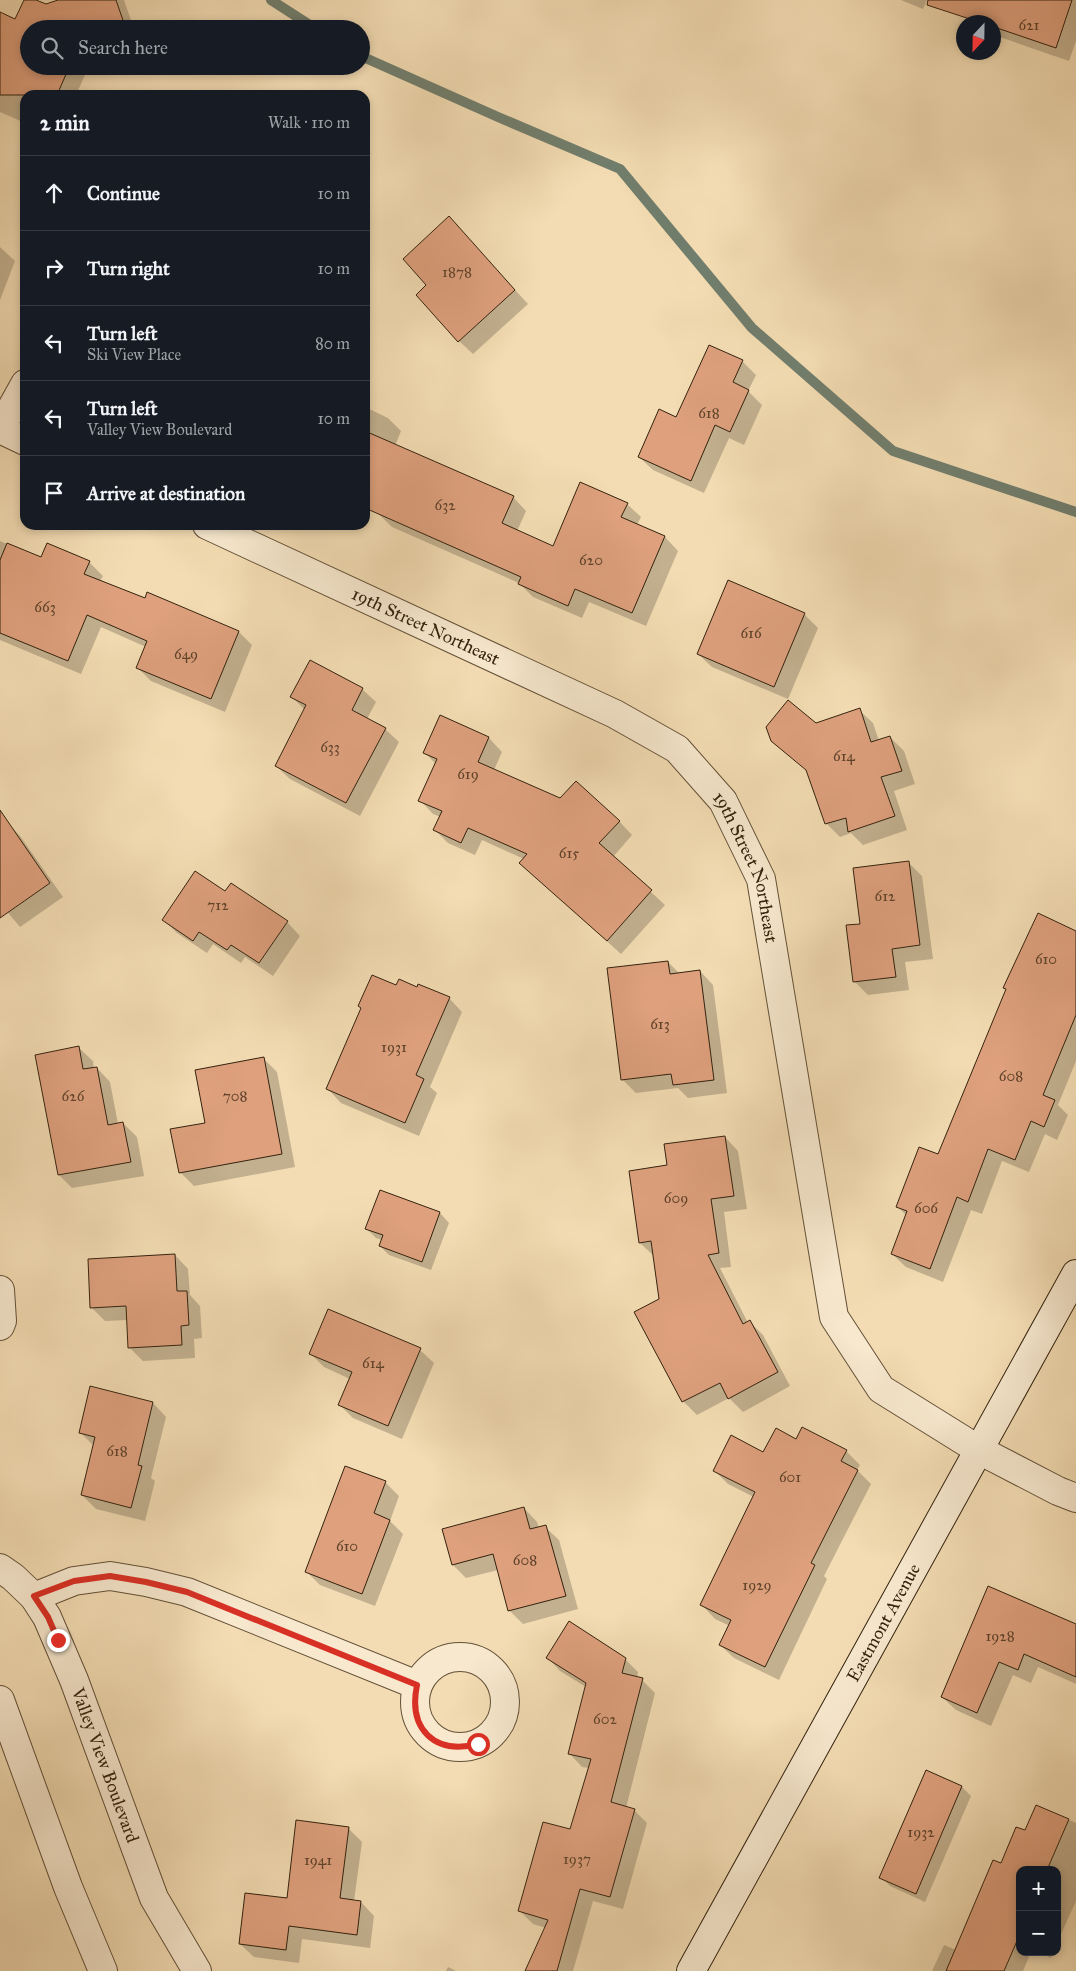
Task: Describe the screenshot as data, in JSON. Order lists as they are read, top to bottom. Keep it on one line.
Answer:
{"streets":{"street":["19th Street Northeast","Eastmont Avenue","Valley View Boulevard"]},"crossings":[["19th Street Northeast","Eastmont Avenue"]],"house_numbers":["621","1878","618","632","620","663","616","649","633","614","619","615","612","712","610","613","1931","608","626","708","609","606","614","618","601","610","608","1929","1928","602","1932","1937","1941"],"north":"bottom","page":{"search":"Search here","heading":["2 min","Walk · 110 m"],"list":[["Continue","10 m"],["Turn right","10 m"],["Turn left","Ski View Place","80 m"],["Turn left","Valley View Boulevard","10 m"],"Arrive at destination"],"map_buttons":["+","−"]}}
